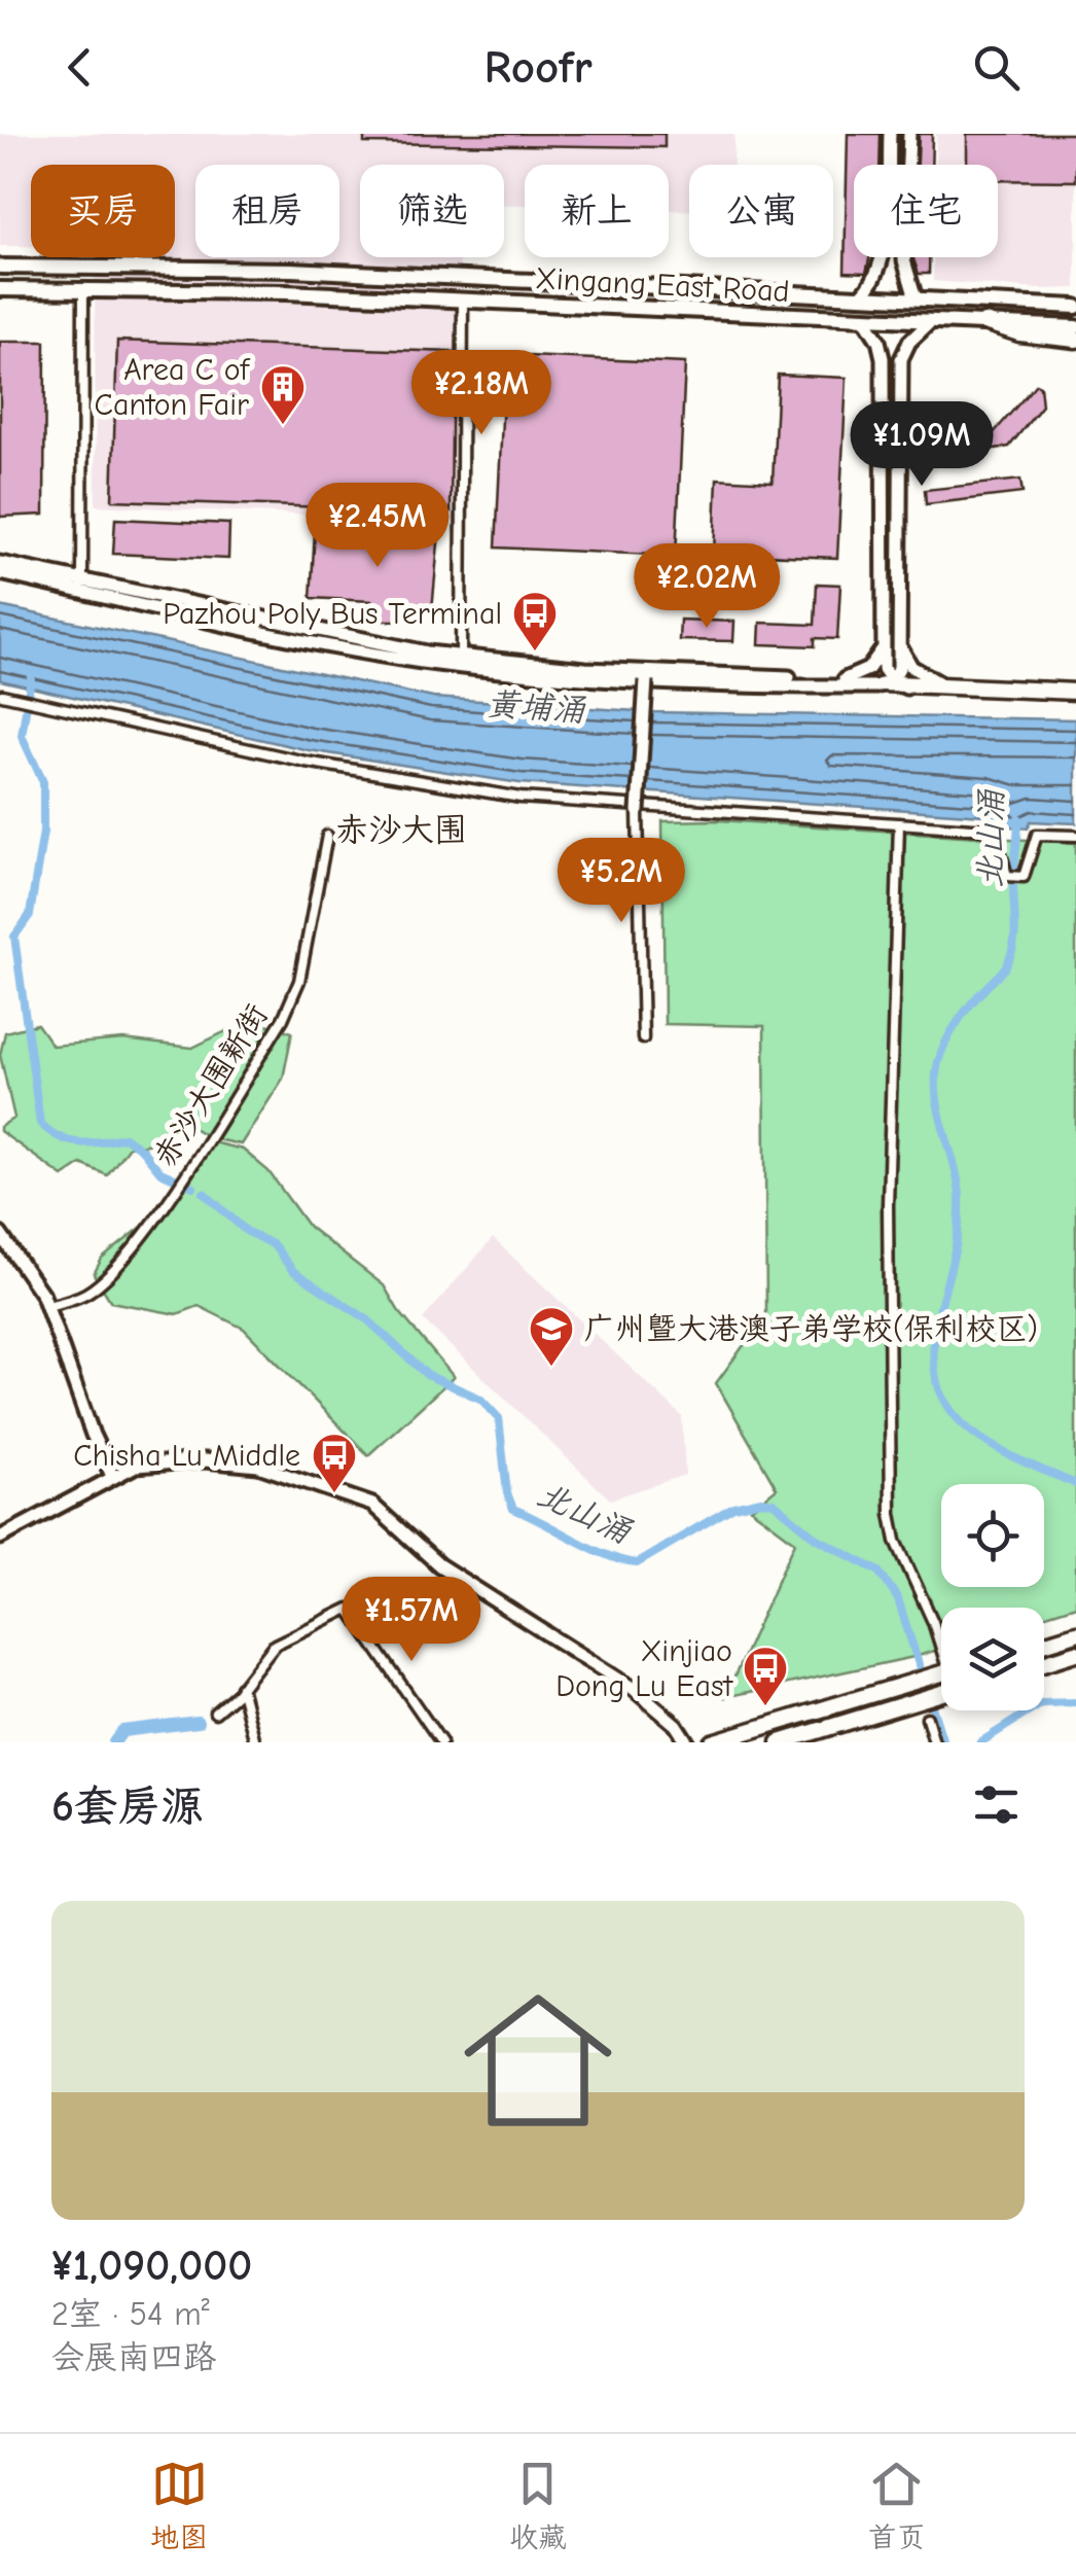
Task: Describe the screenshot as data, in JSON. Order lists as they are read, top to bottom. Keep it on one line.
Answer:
{"streets":{"main road":["Xingang East Road"],"street":["赤沙大围新街"]},"districts":["赤沙大围"],"water":["黄埔涌","北山涌"],"places":{"building":["Area C of Canton Fair"],"bus stop":["Pazhou Poly Bus Terminal","Chisha Lu Middle","Xinjiao Dong Lu East"],"school or university":["广州暨大港澳子弟学校(保利校区)"]},"page":{"header":"Roofr","chip":["买房","租房","筛选","新上","公寓","住宅"],"price":["¥2.18M","¥1.09M","¥2.45M","¥2.02M","¥5.2M","¥1.57M"],"heading":"6套房源","list":[{"name":"¥1,090,000","note":"2室 · 54 m² · 会展南四路"}],"tabs":["地图","收藏","首页"]}}
